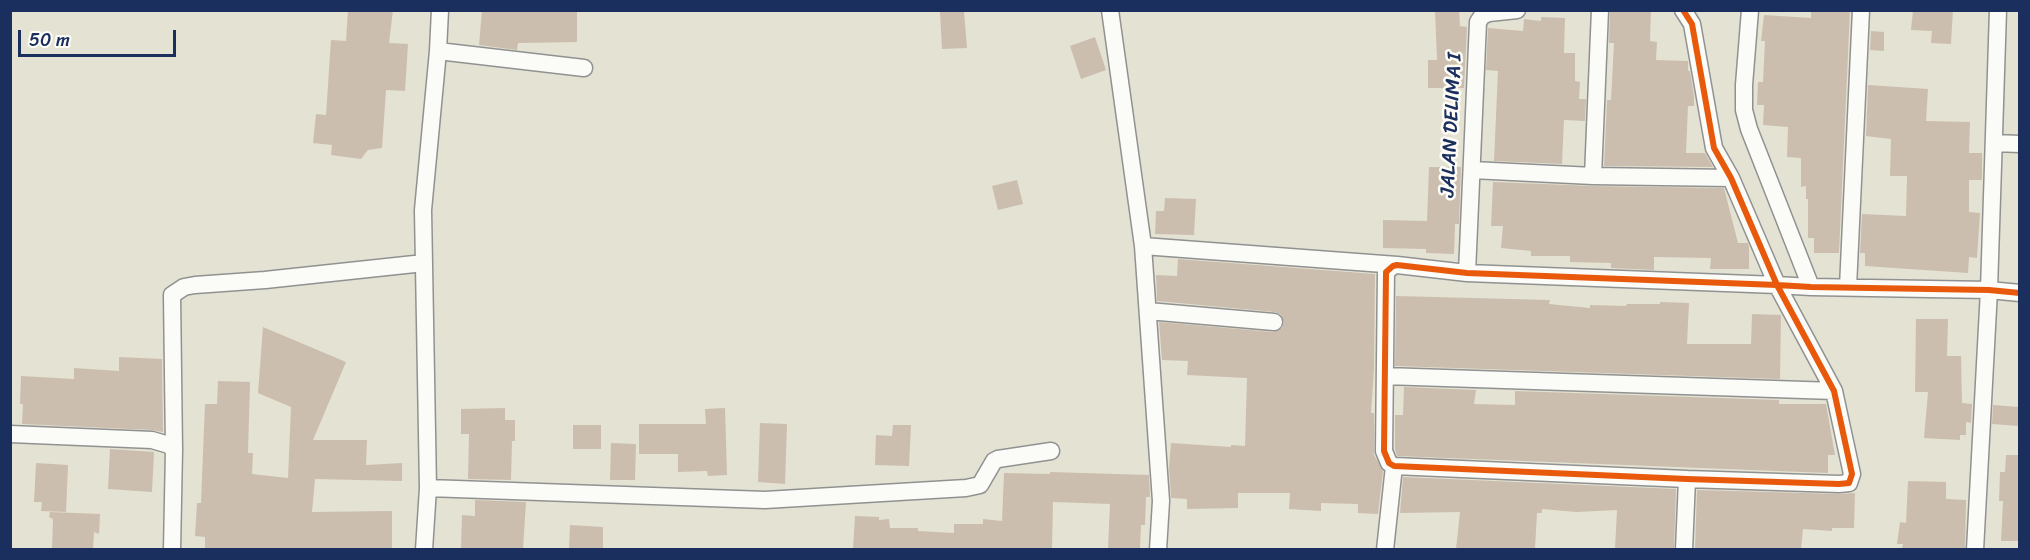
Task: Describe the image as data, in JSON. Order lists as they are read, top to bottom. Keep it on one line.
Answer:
{"streets":{"street":["JALAN DELIMA I"]},"scale_bar":"50 m"}
